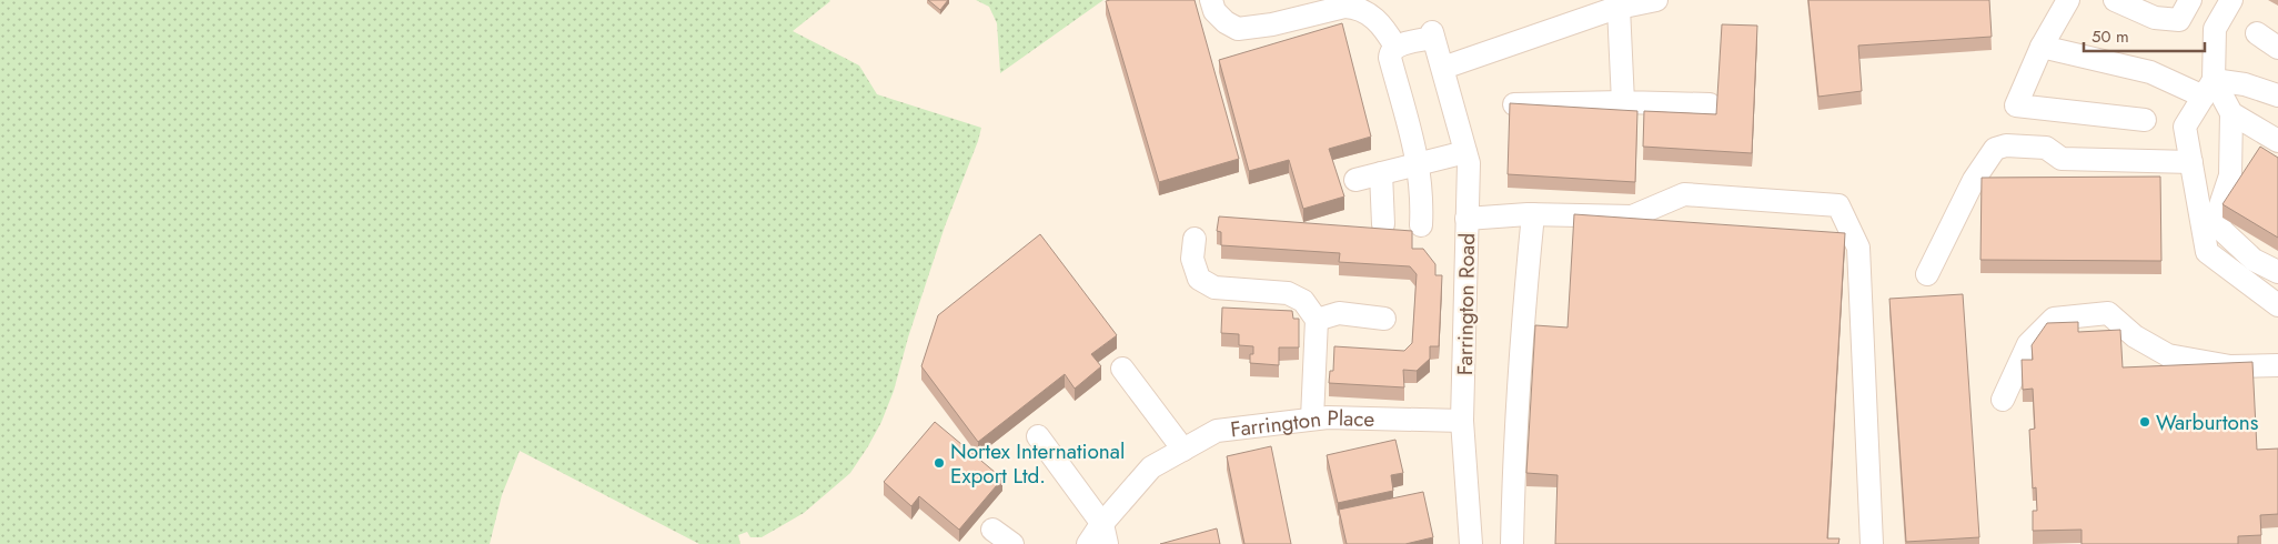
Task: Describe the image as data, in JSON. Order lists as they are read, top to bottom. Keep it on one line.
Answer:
{"streets":{"street":["Farrington Road","Farrington Place"]},"crossings":[["Farrington Road","Farrington Place"]],"places":["Warburtons","Nortex International Export Ltd."],"scale_bar":"50 m"}
